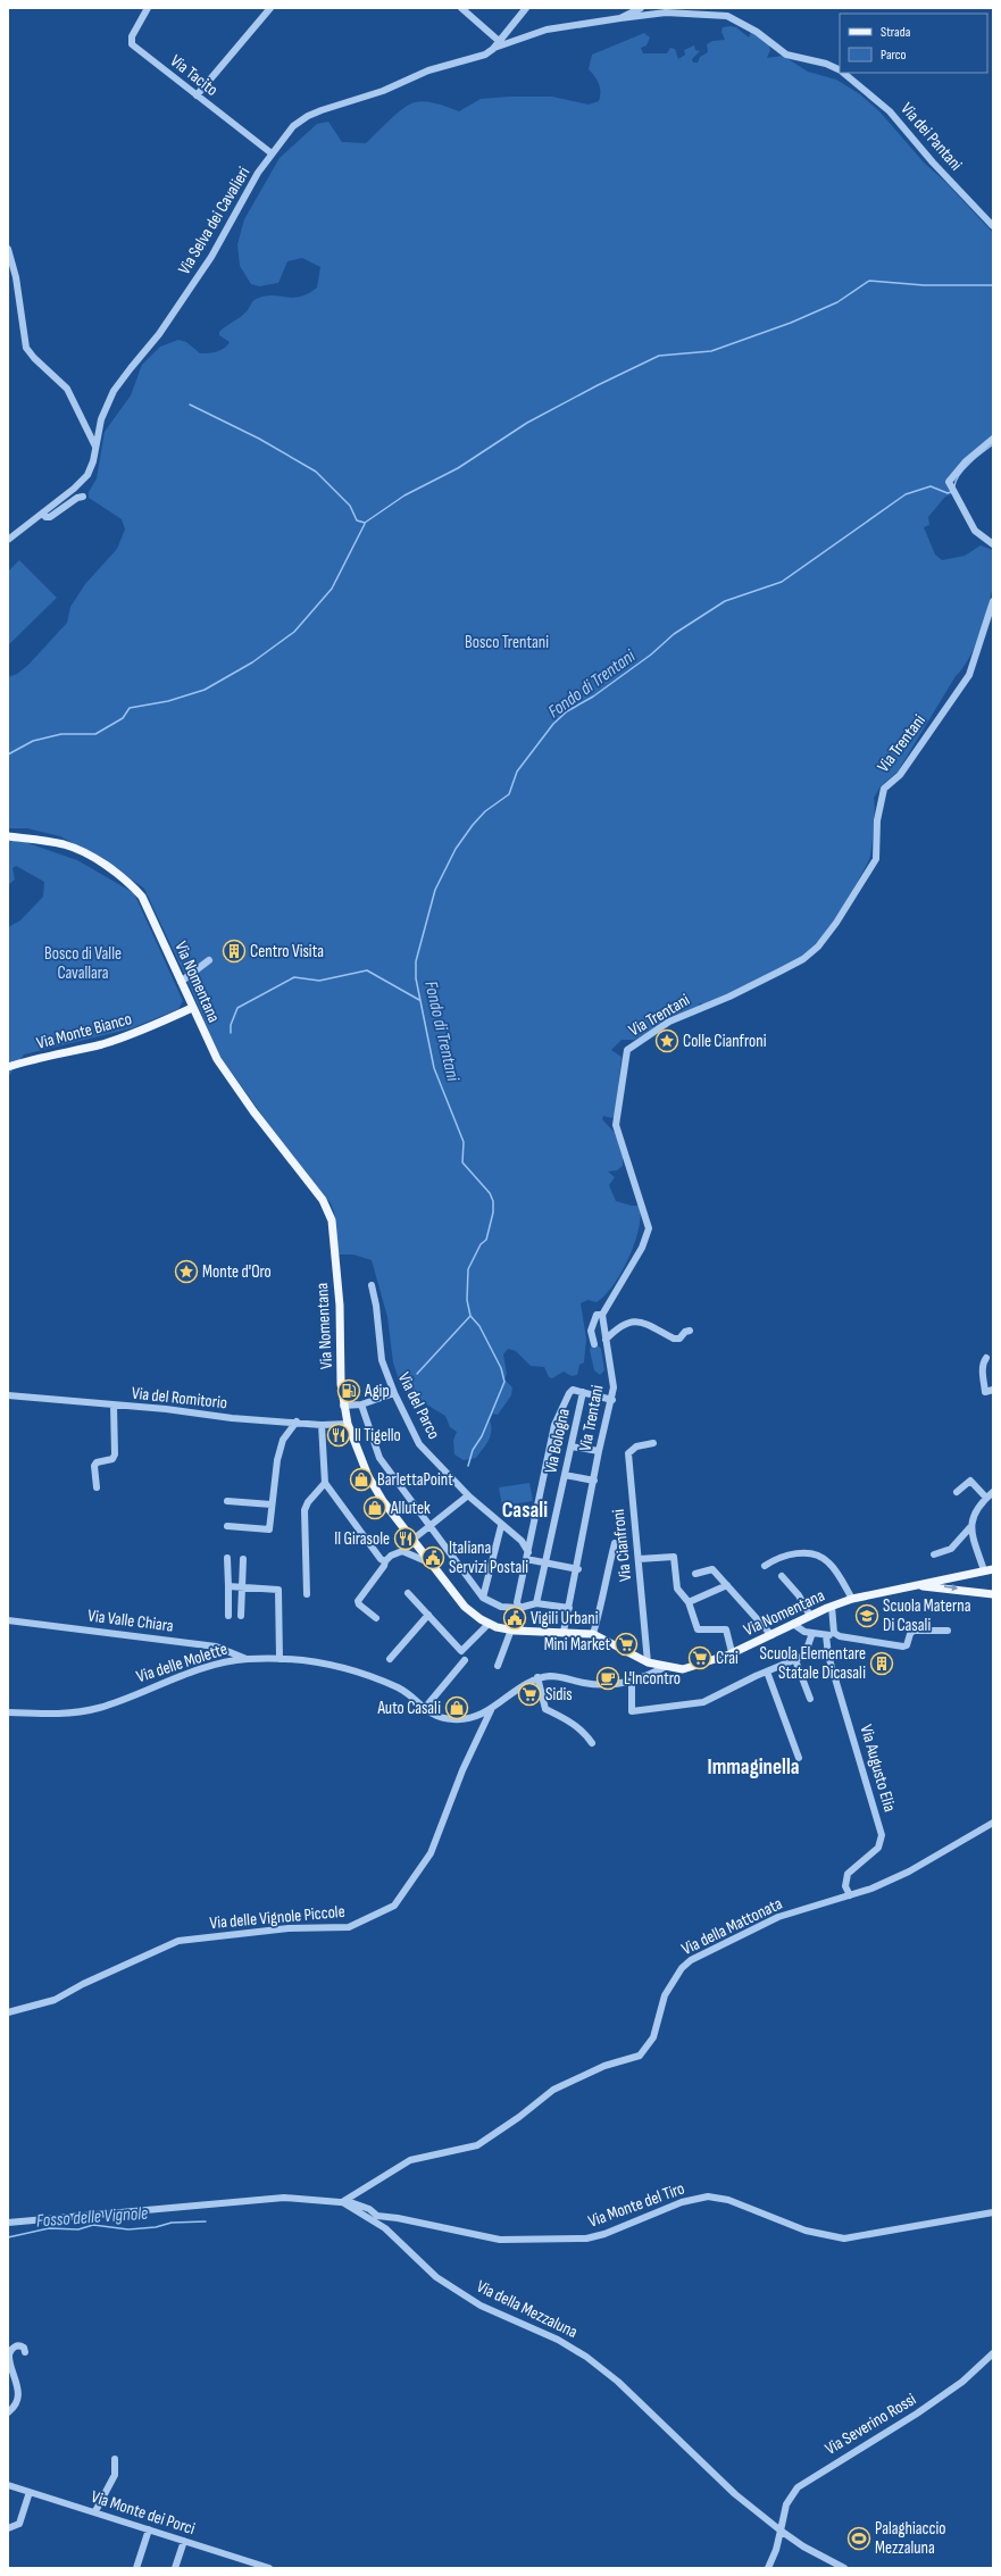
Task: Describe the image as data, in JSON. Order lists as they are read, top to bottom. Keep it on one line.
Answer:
{"streets":{"main road":["Via Nomentana","Via Monte Bianco"],"street":["Via Tacito","Via dei Pantani","Via Selva dei Cavalieri","Via Trentani","Via del Romitorio","Via del Parco","Via Bologna","Via Cianfroni","Via Valle Chiara","Via delle Molette","Via Augusto Elia","Via delle Vignole Piccole","Via della Mattonata","Via Monte del Tiro","Via della Mezzaluna","Via Severino Rossi","Via Monte dei Porci"]},"crossings":[["Via Tacito","Via Selva dei Cavalieri"],["Via dei Pantani","Via Selva dei Cavalieri"],["Via Trentani","Via Nomentana"],["Via Nomentana","Via Monte Bianco"],["Via Nomentana","Via del Romitorio"],["Via Nomentana","Via Cianfroni"],["Via Nomentana","Via delle Molette"],["Via Valle Chiara","Via delle Molette"],["Via delle Molette","Via delle Vignole Piccole"],["Via Augusto Elia","Via della Mattonata"],["Via della Mattonata","Via Monte del Tiro"],["Via della Mattonata","Via della Mezzaluna"],["Via Monte del Tiro","Via della Mezzaluna"],["Via della Mezzaluna","Via Severino Rossi"]],"districts":["Casali","Immaginella"],"water":["Fondo di Trentani","Fosso delle Vignole"],"parks":["Bosco Trentani","Bosco di Valle Cavallara"],"places":{"building":["Centro Visita","Scuola Elementare Statale Dicasali"],"place":["Colle Cianfroni","Monte d'Oro"],"fuel station":["Agip"],"restaurant":["Il Tigello","Il Girasole"],"shop":["BarlettaPoint","Allutek","Auto Casali"],"public building":["Italiana Servizi Postali","Vigili Urbani"],"school or university":["Scuola Materna Di Casali"],"supermarket":["Mini Market","Crai","Sidis"],"cafe":["L'Incontro"],"sports":["Palaghiaccio Mezzaluna"]},"legend":["Strada","Parco"]}
